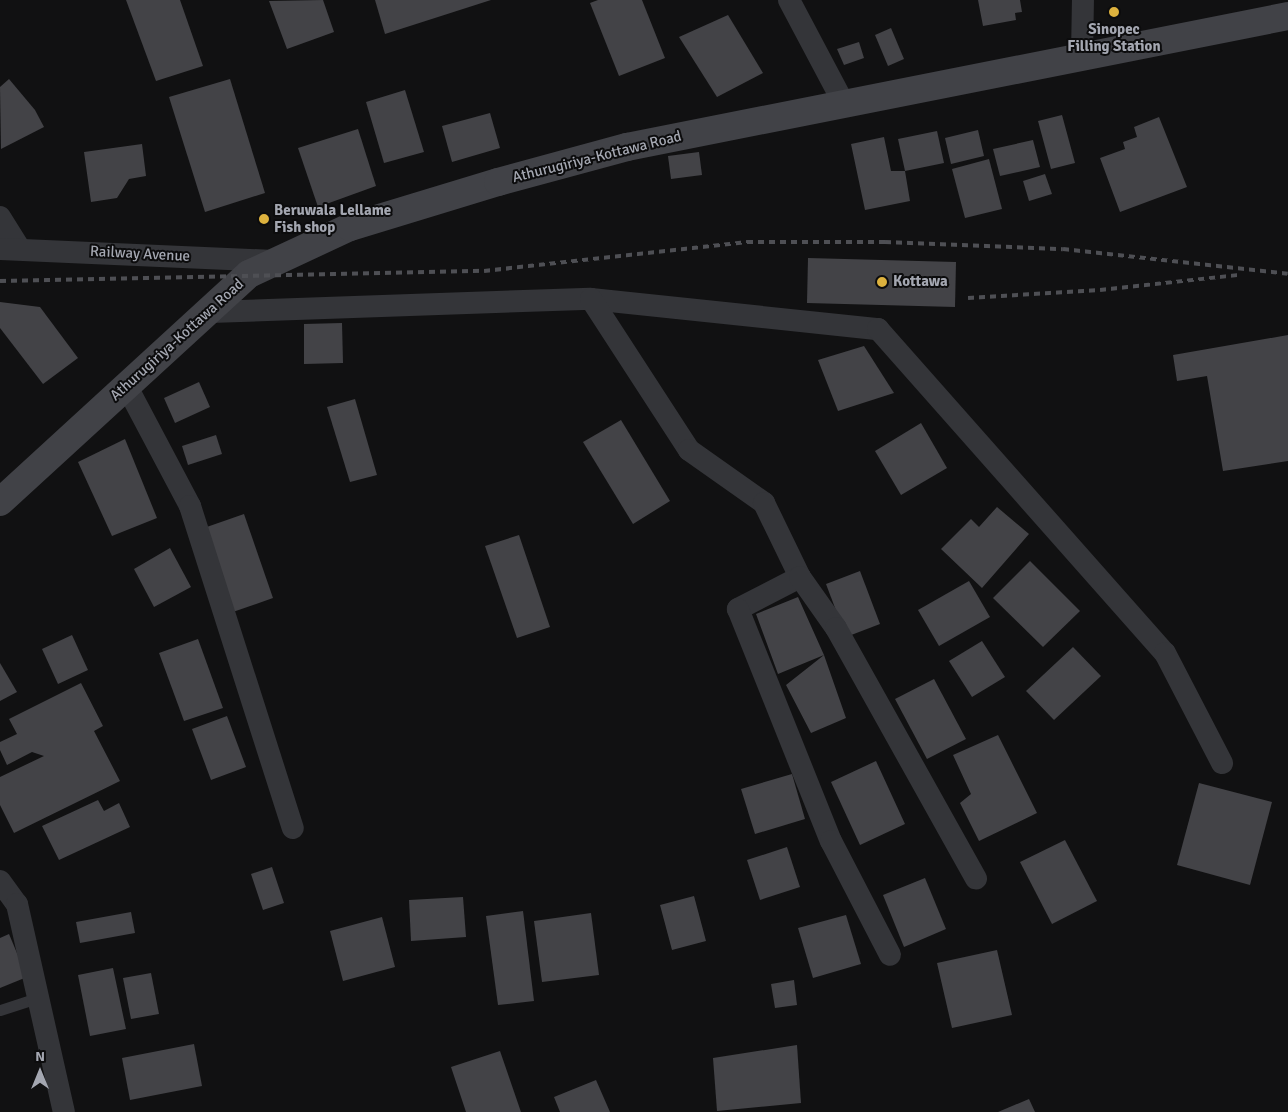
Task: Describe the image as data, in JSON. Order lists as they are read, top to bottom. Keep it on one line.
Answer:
{"streets":{"main road":["Athurugiriya-Kottawa Road"],"street":["Railway Avenue"]},"crossings":[["Athurugiriya-Kottawa Road","Railway Avenue"]],"places":["Sinopec Filling Station","Beruwala Lellame Fish shop","Kottawa"],"north":"top"}
